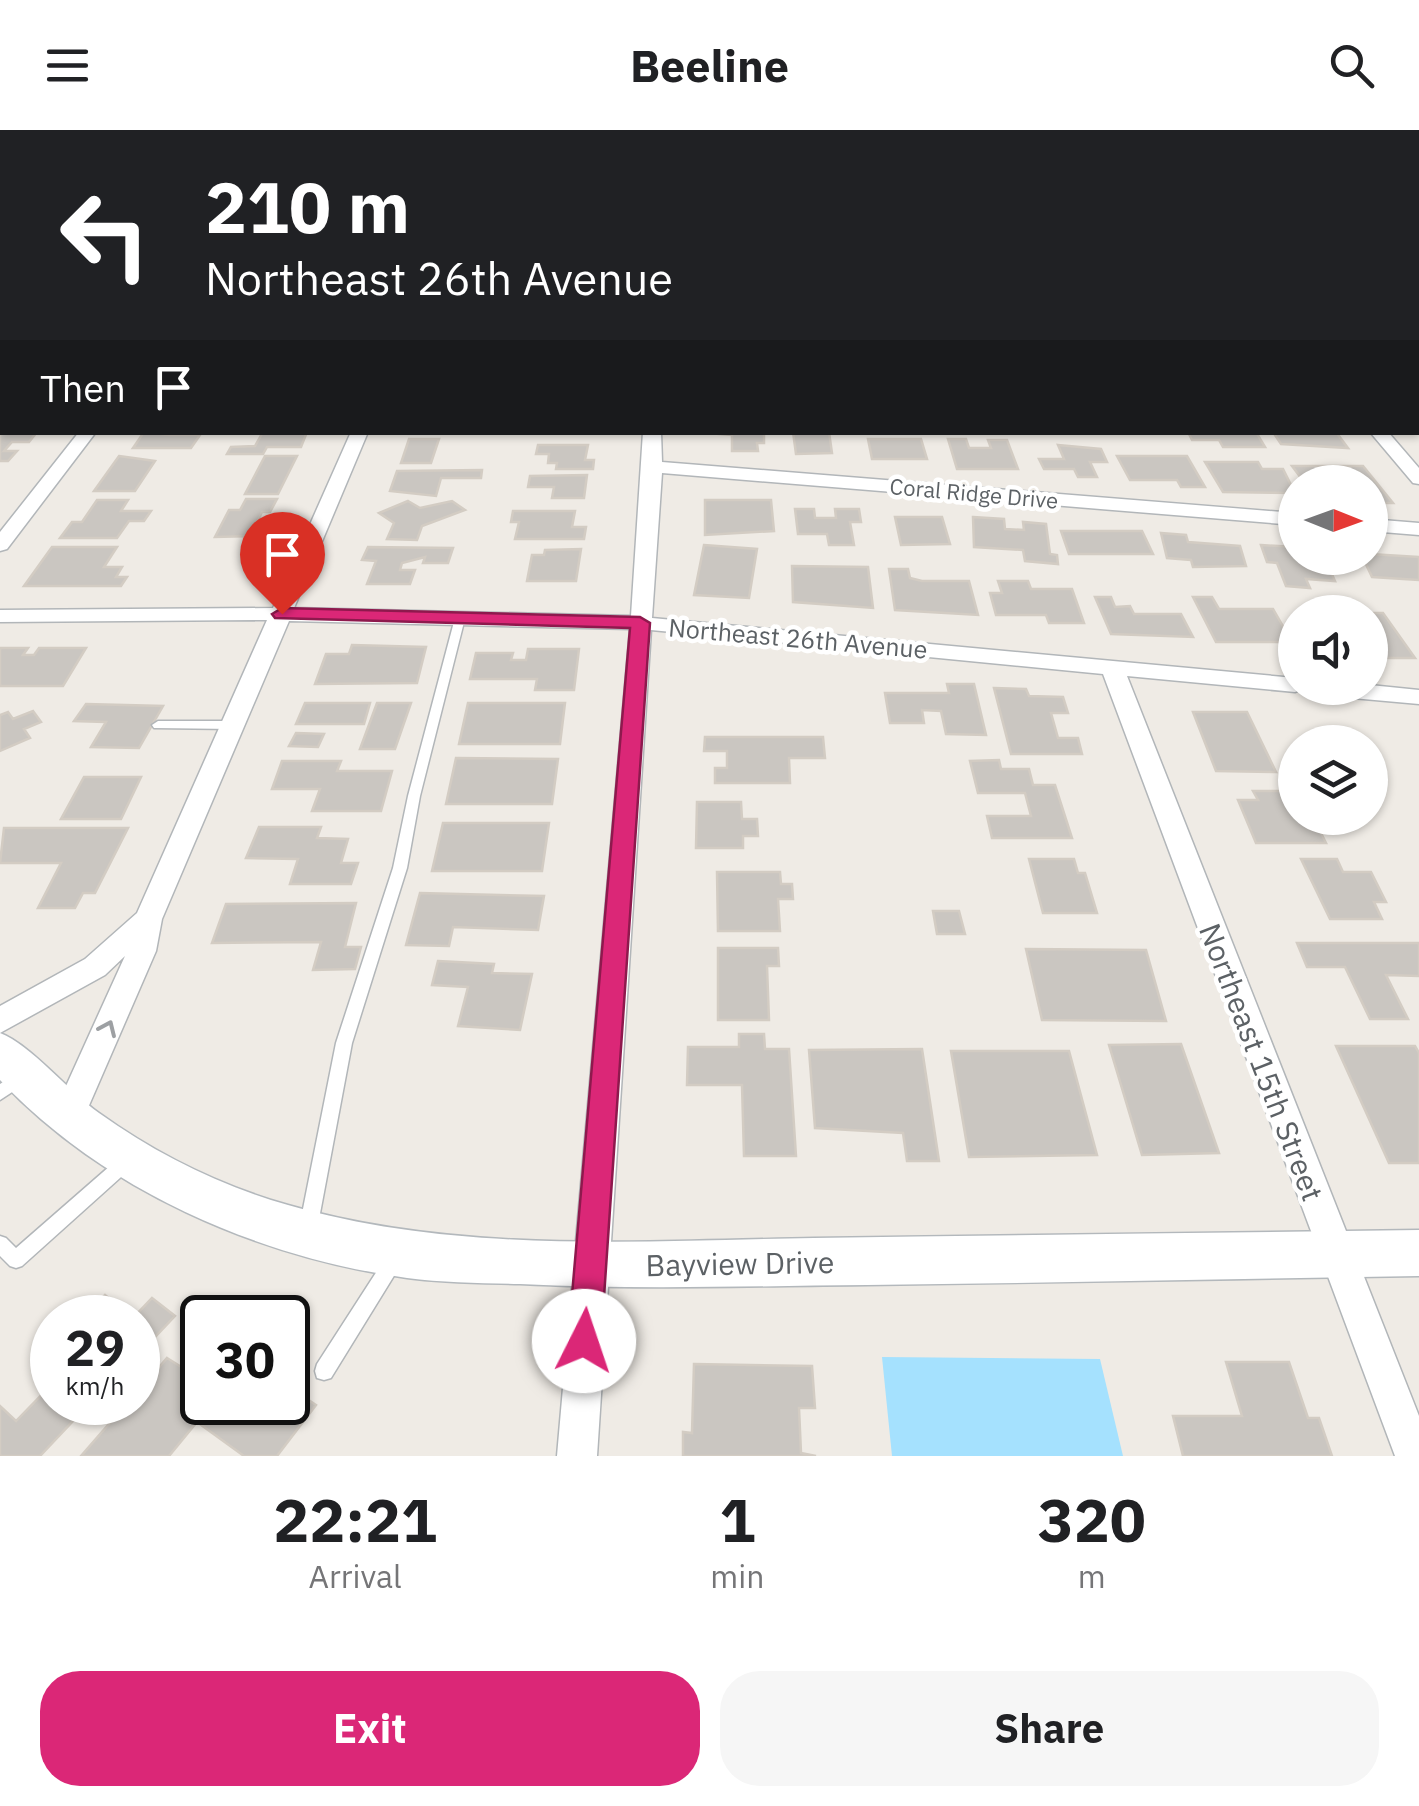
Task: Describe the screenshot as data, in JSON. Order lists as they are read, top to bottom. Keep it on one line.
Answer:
{"streets":{"street":["Coral Ridge Drive","Northeast 26th Avenue","Northeast 15th Street","Bayview Drive"]},"crossings":[["Northeast 26th Avenue","Northeast 15th Street"],["Northeast 15th Street","Bayview Drive"]],"north":"right","page":{"header":"Beeline","turn":["210 m","Northeast 26th Avenue"],"then":"Then","speed":"29 km/h","limit":"30","eta":["22:21","Arrival","1","min","320","m"],"buttons":["Exit","Share"]}}
